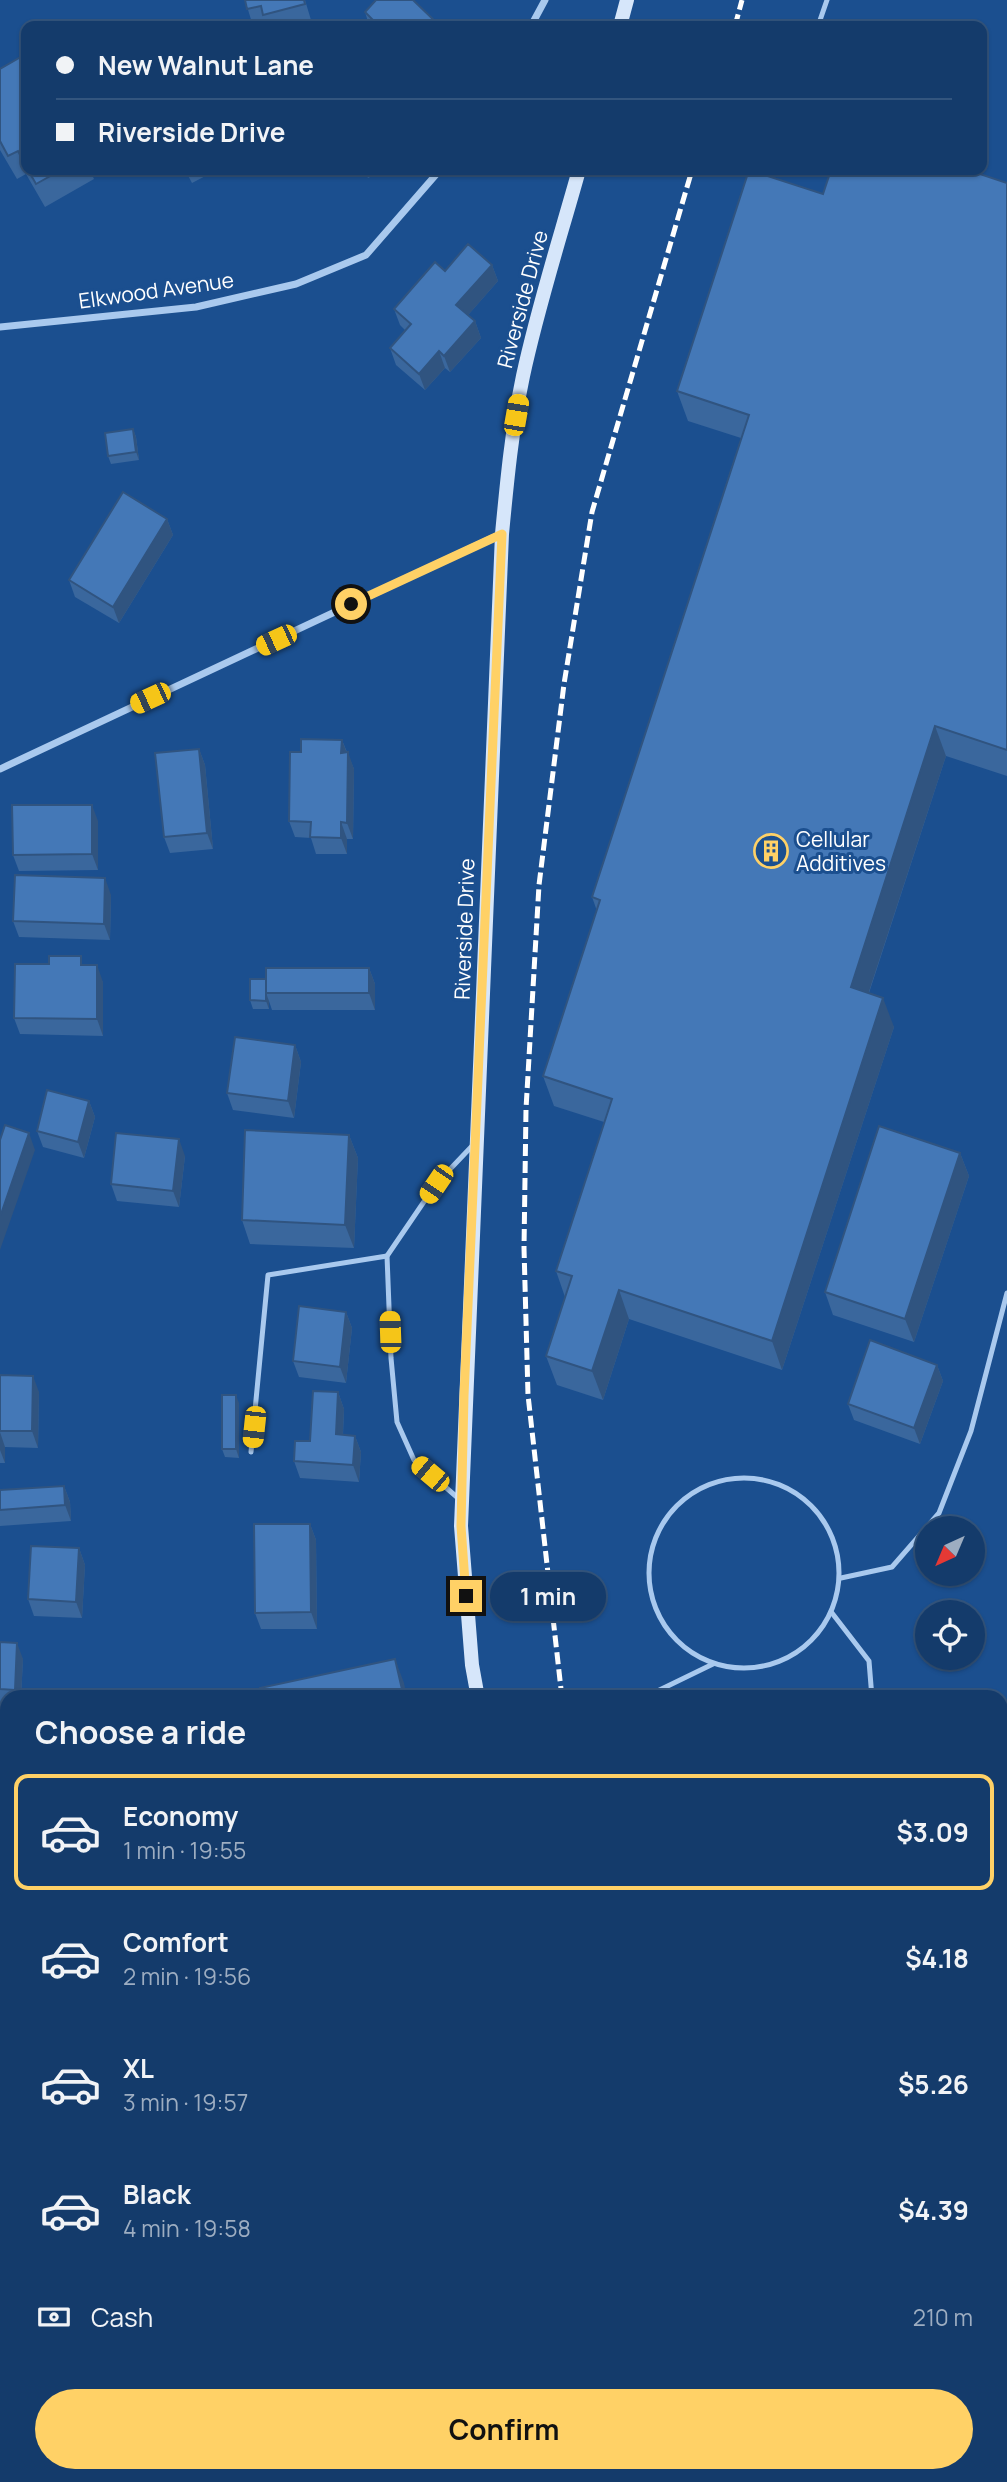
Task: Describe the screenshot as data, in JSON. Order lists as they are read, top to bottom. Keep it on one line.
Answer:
{"streets":{"main road":["Riverside Drive"],"street":["Elkwood Avenue"]},"places":{"building":["Cellular Additives"]},"north":"bottom left","page":{"banner":["New Walnut Lane","Riverside Drive"],"bubble":"1 min","heading":"Choose a ride","list":[{"name":"Economy","note":"1 min · 19:55","value":"$3.09"},{"name":"Comfort","note":"2 min · 19:56","value":"$4.18"},{"name":"XL","note":"3 min · 19:57","value":"$5.26"},{"name":"Black","note":"4 min · 19:58","value":"$4.39"}],"pay":["Cash","210 m"],"buttons":"Confirm"}}
